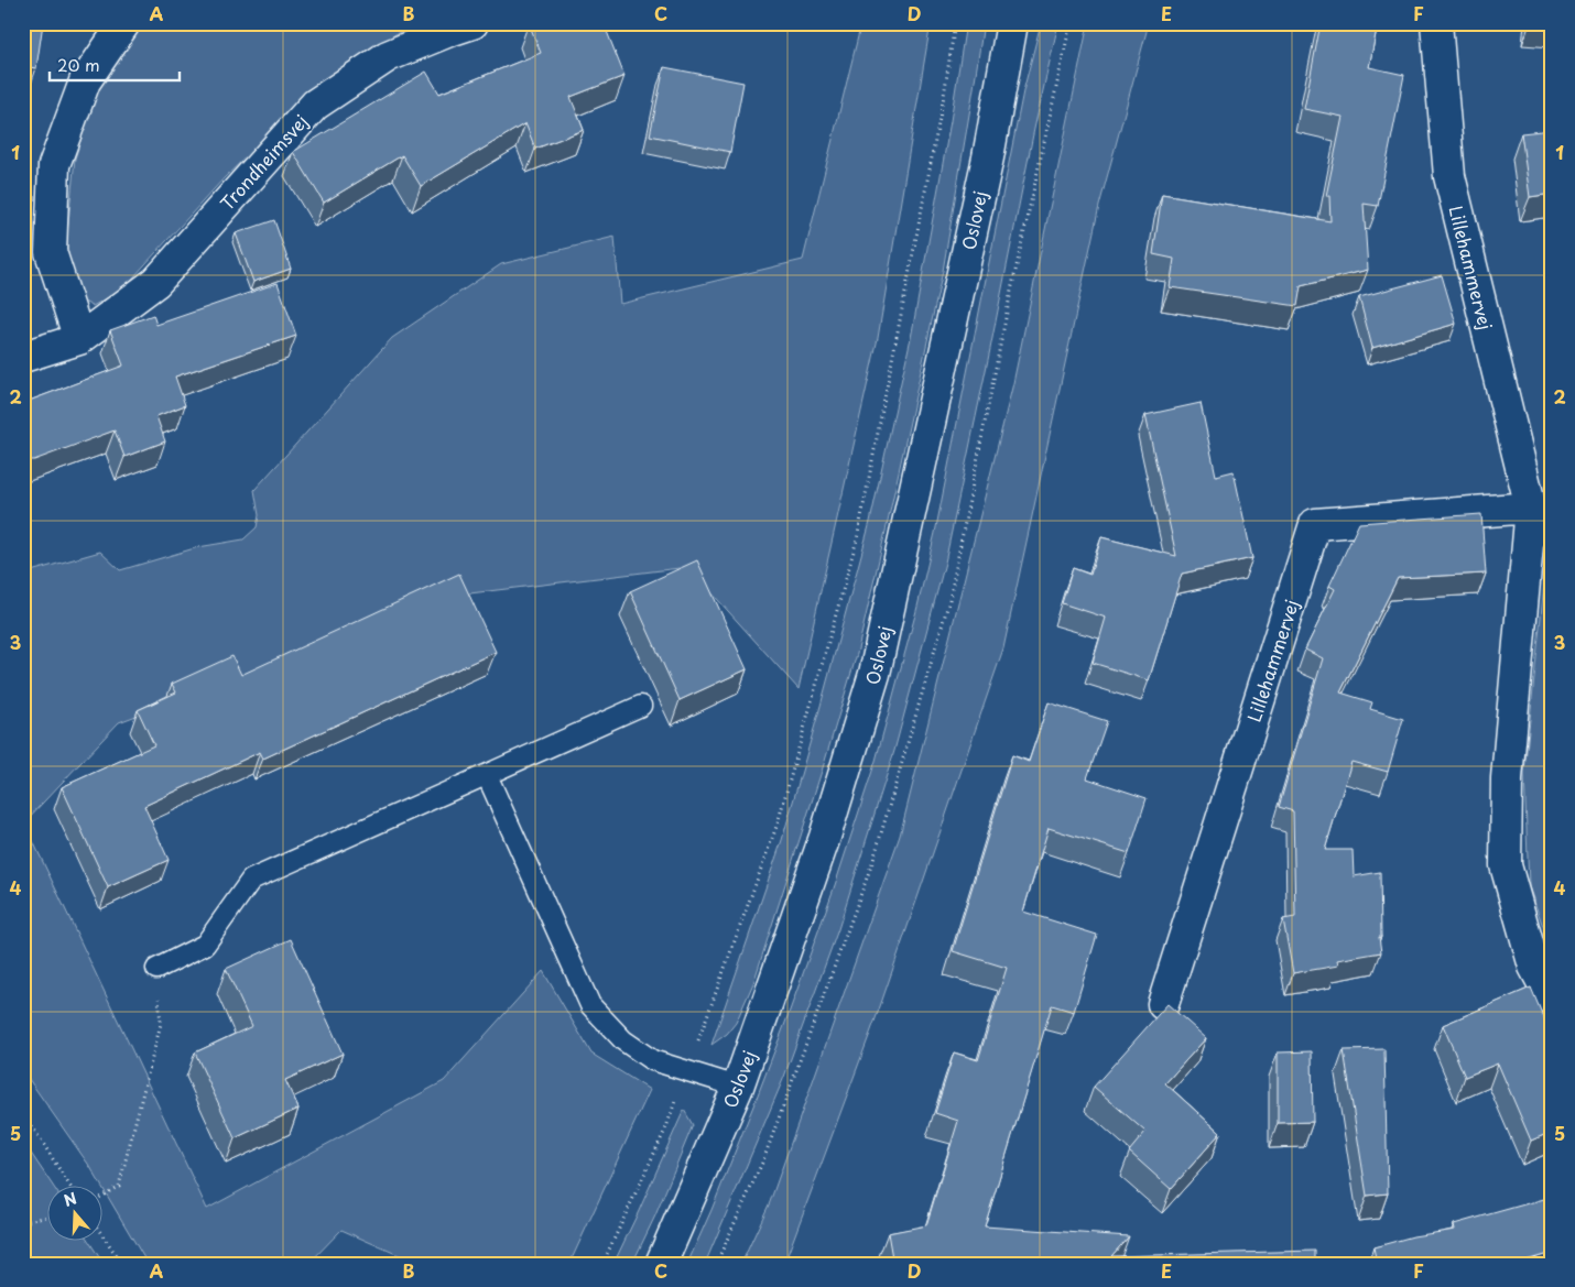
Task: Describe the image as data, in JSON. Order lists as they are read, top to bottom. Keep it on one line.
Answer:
{"streets":{"street":["Trondheimsvej","Oslovej","Lillehammervej"]},"scale_bar":"20 m","north":"top","grid":{"columns":["A","B","C","D","E","F"],"rows":["1","2","3","4","5"]}}
